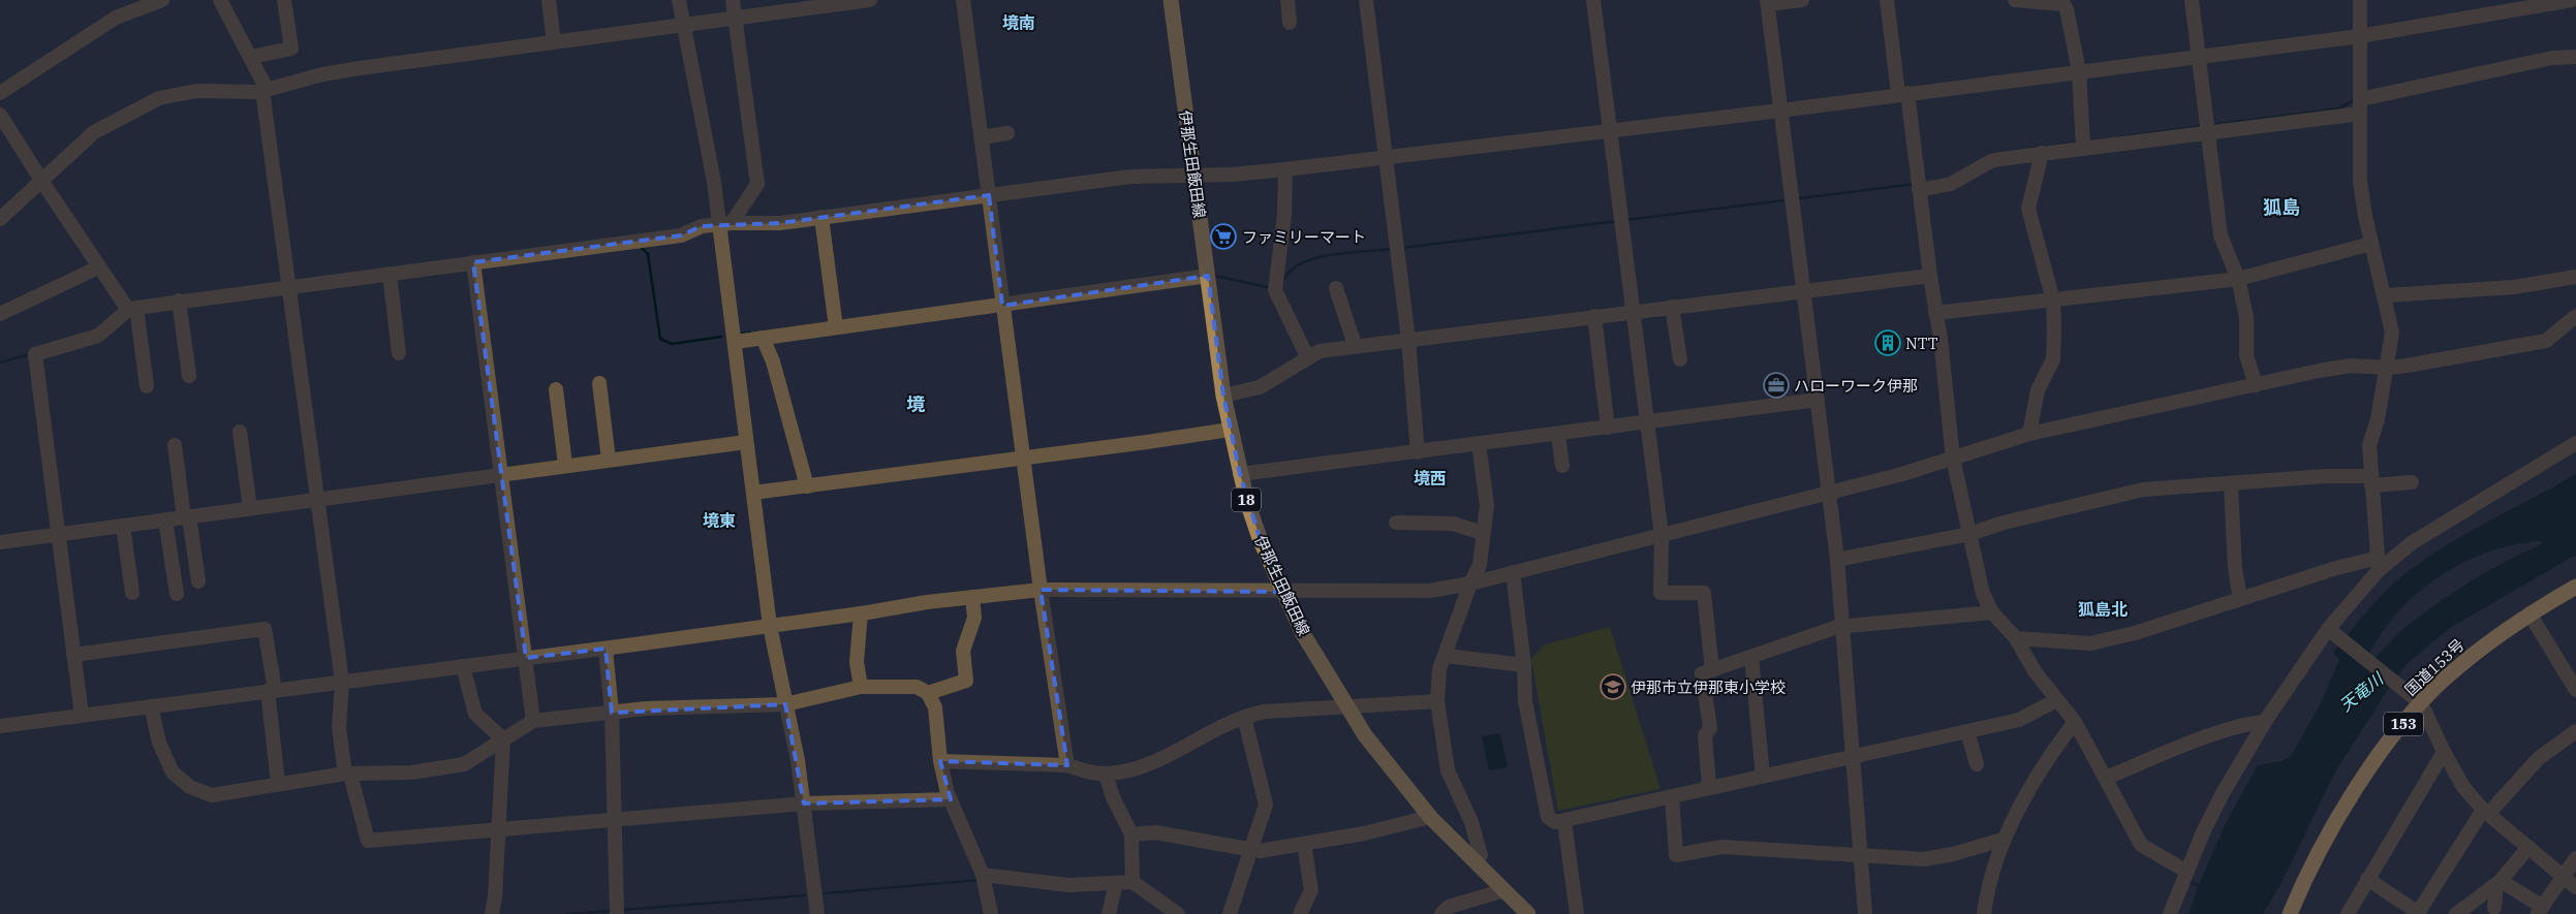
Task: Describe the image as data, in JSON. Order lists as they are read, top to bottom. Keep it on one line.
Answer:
{"streets":{"highway":["国道153号","153"],"main road":["伊那生田飯田線","18"]},"districts":["境南","狐島","境","境西","境東","狐島北"],"water":["天竜川"],"places":{"supermarket":["ファミリーマート"],"building":["NTT"],"office":["ハローワーク伊那"],"school or university":["伊那市立伊那東小学校"]}}
